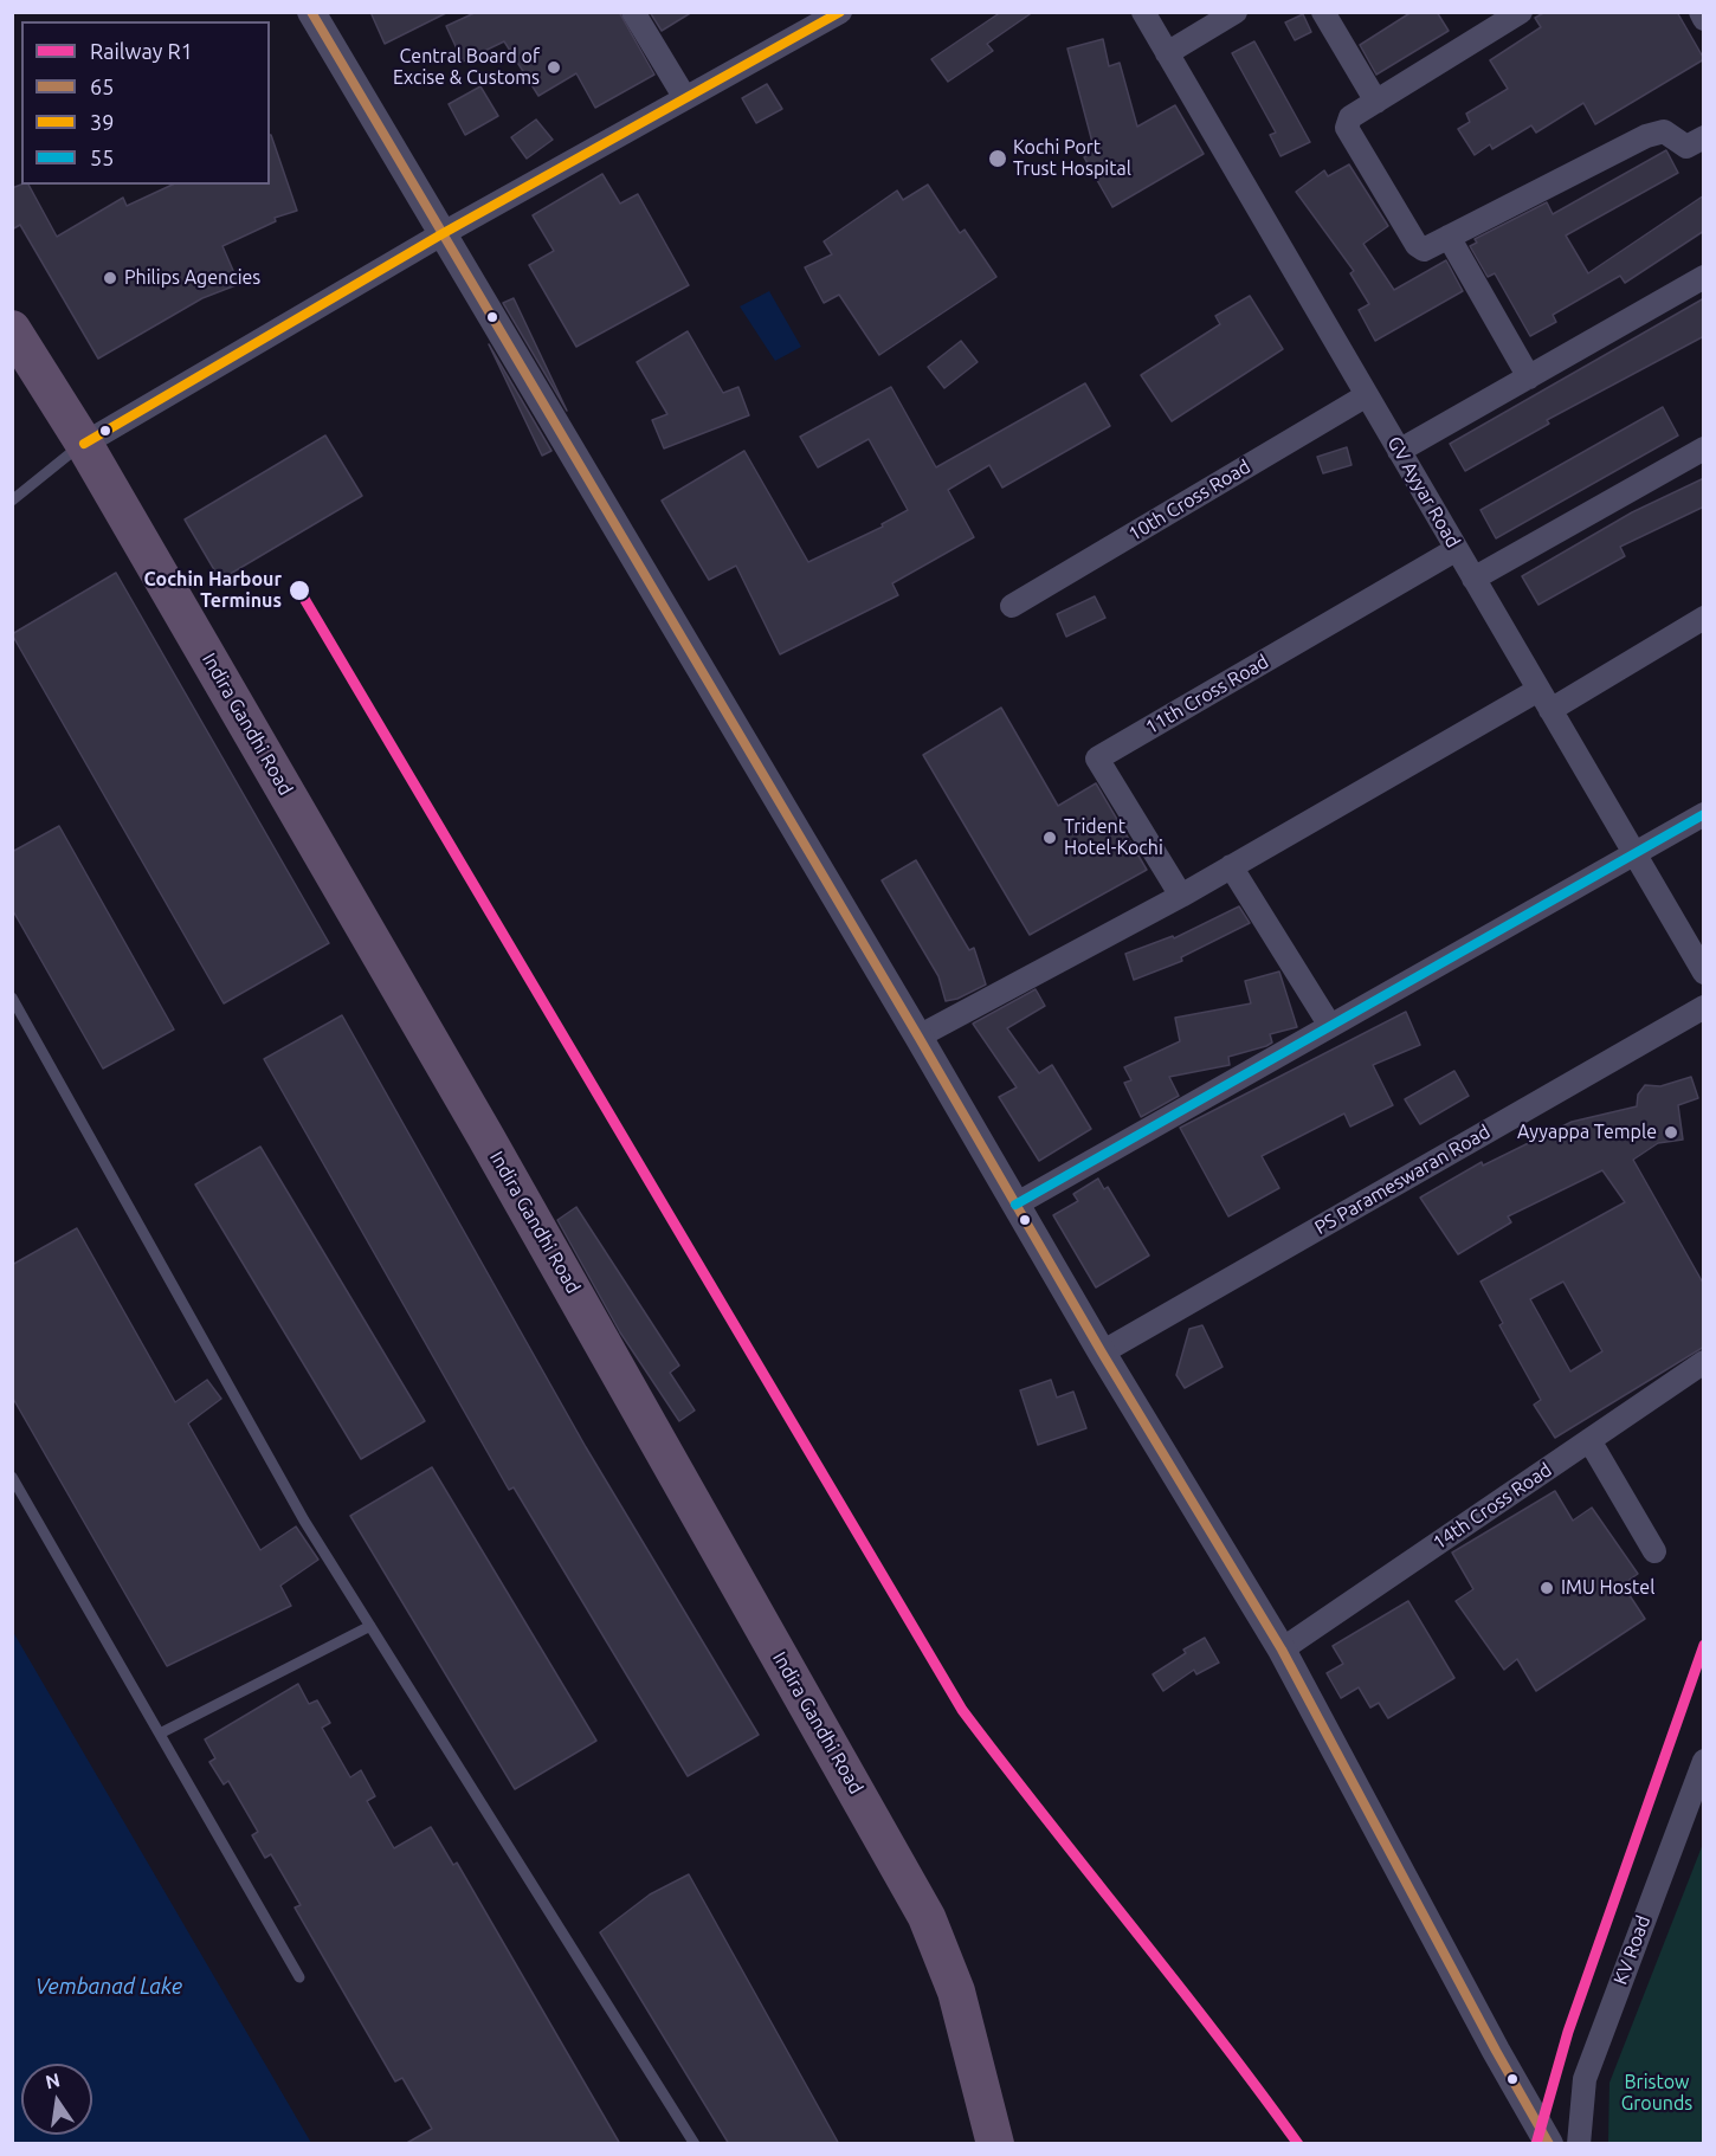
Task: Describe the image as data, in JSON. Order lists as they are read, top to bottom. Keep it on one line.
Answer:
{"streets":{"highway":["Indira Gandhi Road"],"street":["GV Ayyar Road","10th Cross Road","11th Cross Road","PS Parameswaran Road","14th Cross Road","KV Road"]},"crossings":[["GV Ayyar Road","10th Cross Road"],["GV Ayyar Road","11th Cross Road"]],"water":["Vembanad Lake"],"parks":["Bristow Grounds"],"places":["Central Board of Excise & Customs","Kochi Port Trust Hospital","Philips Agencies","Cochin Harbour Terminus","Trident Hotel-Kochi","Ayyappa Temple","IMU Hostel"],"lines":["transit line 65","transit line 39","rail line R1","transit line 55"],"legend":["Railway R1","65","39","55"],"north":"top"}
